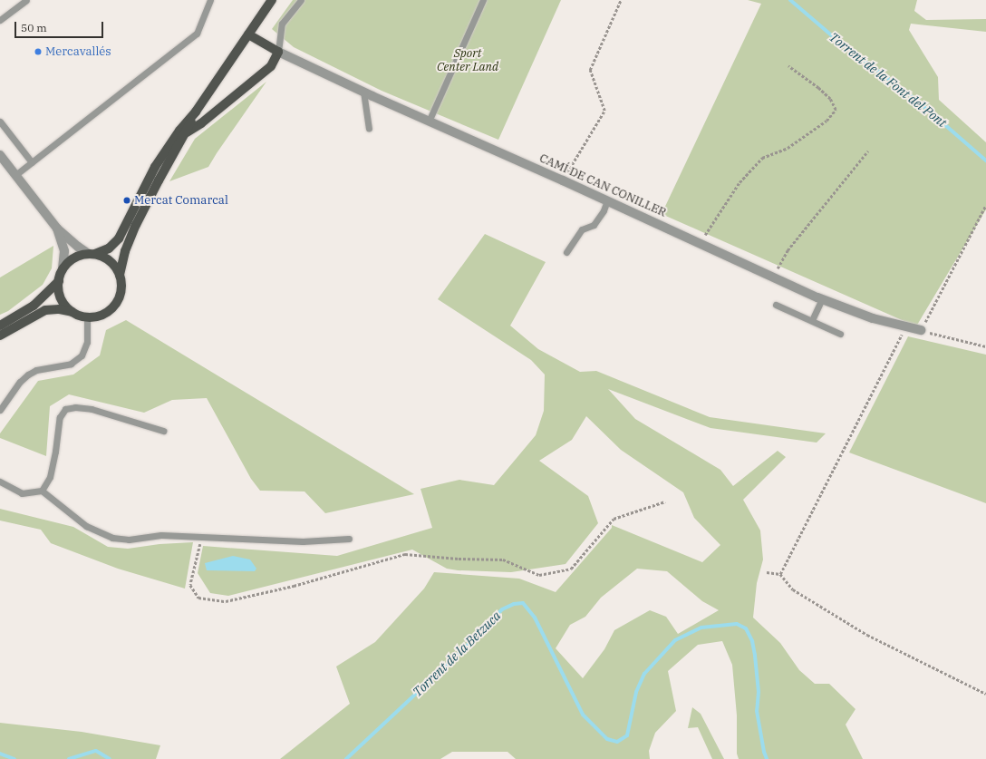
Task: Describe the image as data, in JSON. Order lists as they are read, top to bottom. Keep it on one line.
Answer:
{"streets":{"street":["CAMÍ DE CAN CONILLER"]},"water":["Torrent de la Font del Pont","Torrent de la Betzuca"],"parks":["Sport Center Land"],"places":["Mercavallés","Mercat Comarcal"],"scale_bar":"50 m"}
